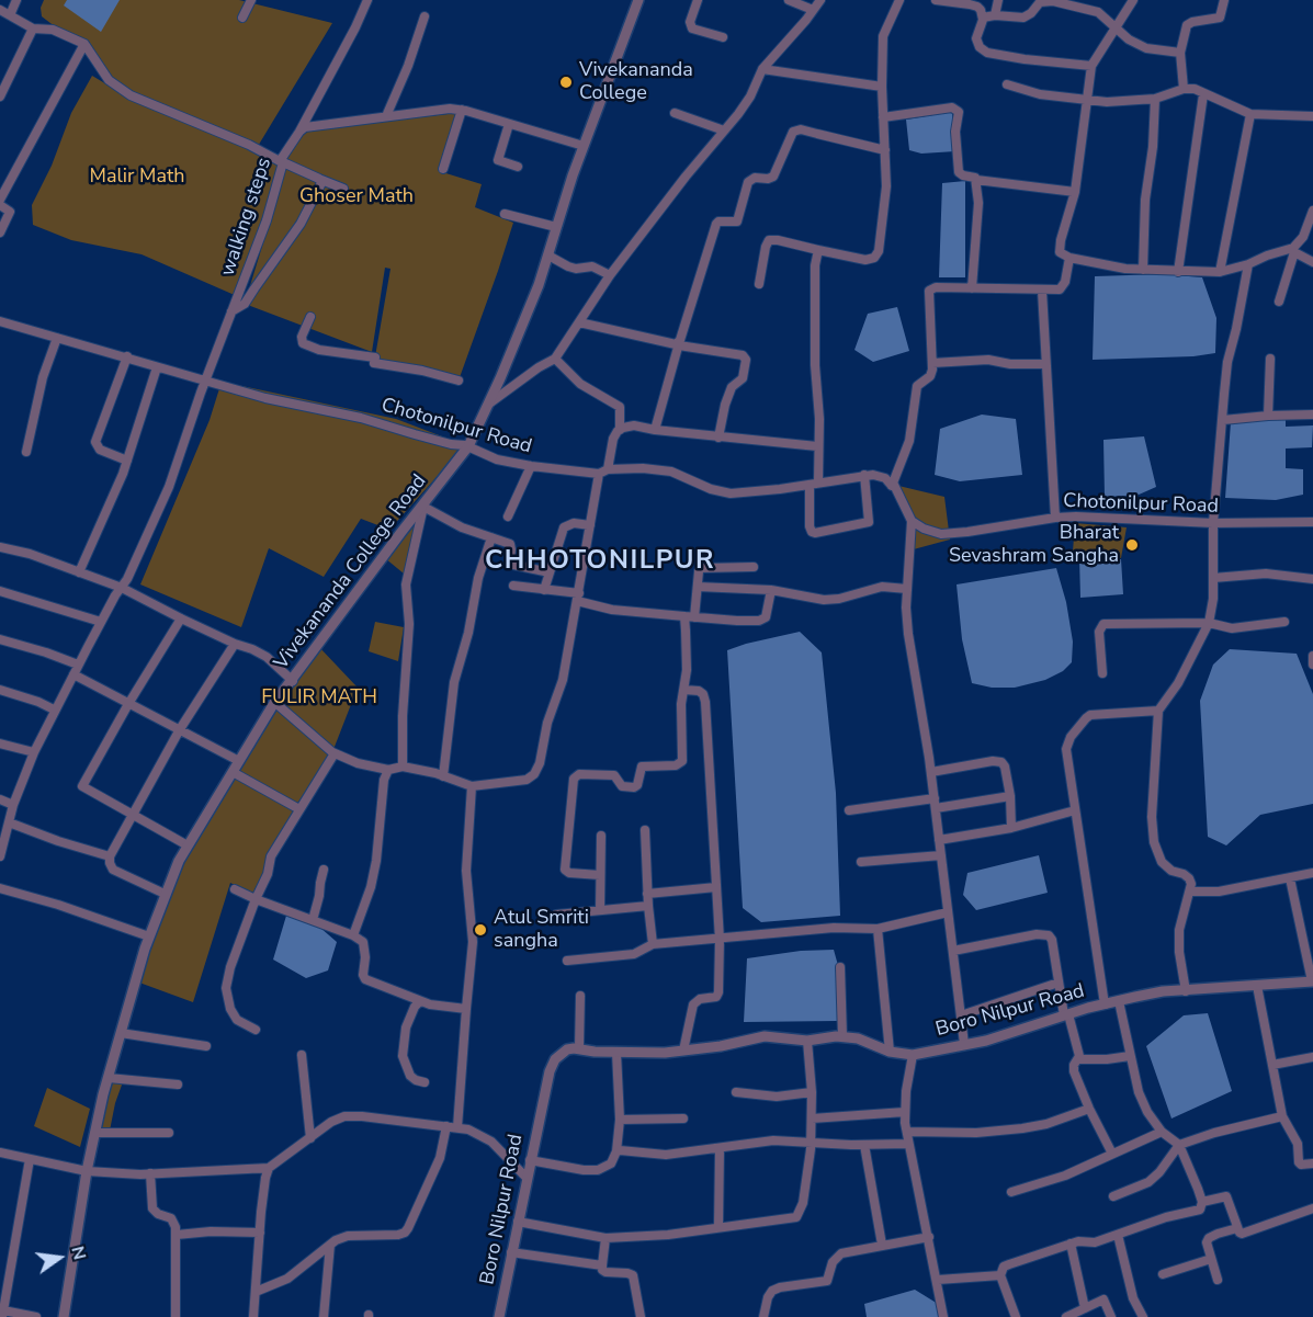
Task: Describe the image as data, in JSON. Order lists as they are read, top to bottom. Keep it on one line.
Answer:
{"streets":{"street":["walking steps","Chotonilpur Road","Vivekananda College Road","Boro Nilpur Road"]},"crossings":[["walking steps","Chotonilpur Road"],["Chotonilpur Road","Vivekananda College Road"]],"districts":["CHHOTONILPUR"],"parks":["Malir Math","Ghoser Math","FULIR MATH"],"places":["Vivekananda College","Bharat Sevashram Sangha","Atul Smriti sangha"],"north":"right"}
